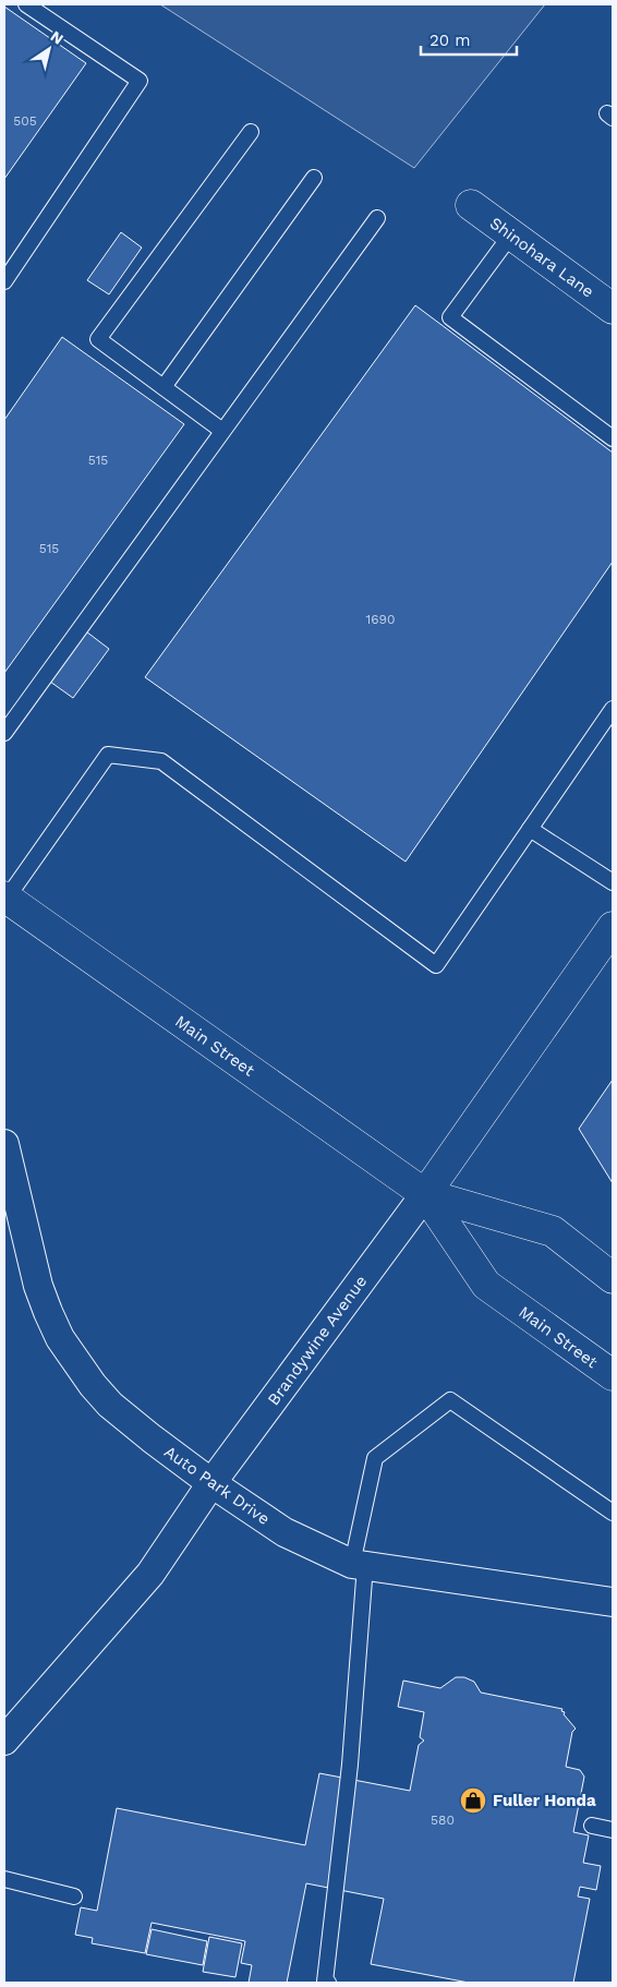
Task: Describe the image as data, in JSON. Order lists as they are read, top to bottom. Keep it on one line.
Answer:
{"streets":{"main road":["Shinohara Lane","Main Street","Brandywine Avenue"],"street":["Auto Park Drive"]},"crossings":[["Main Street","Brandywine Avenue"],["Brandywine Avenue","Auto Park Drive"]],"places":{"shop":["Fuller Honda"]},"house_numbers":["505","515","515","1690","580"],"scale_bar":"20 m","north":"top right"}
